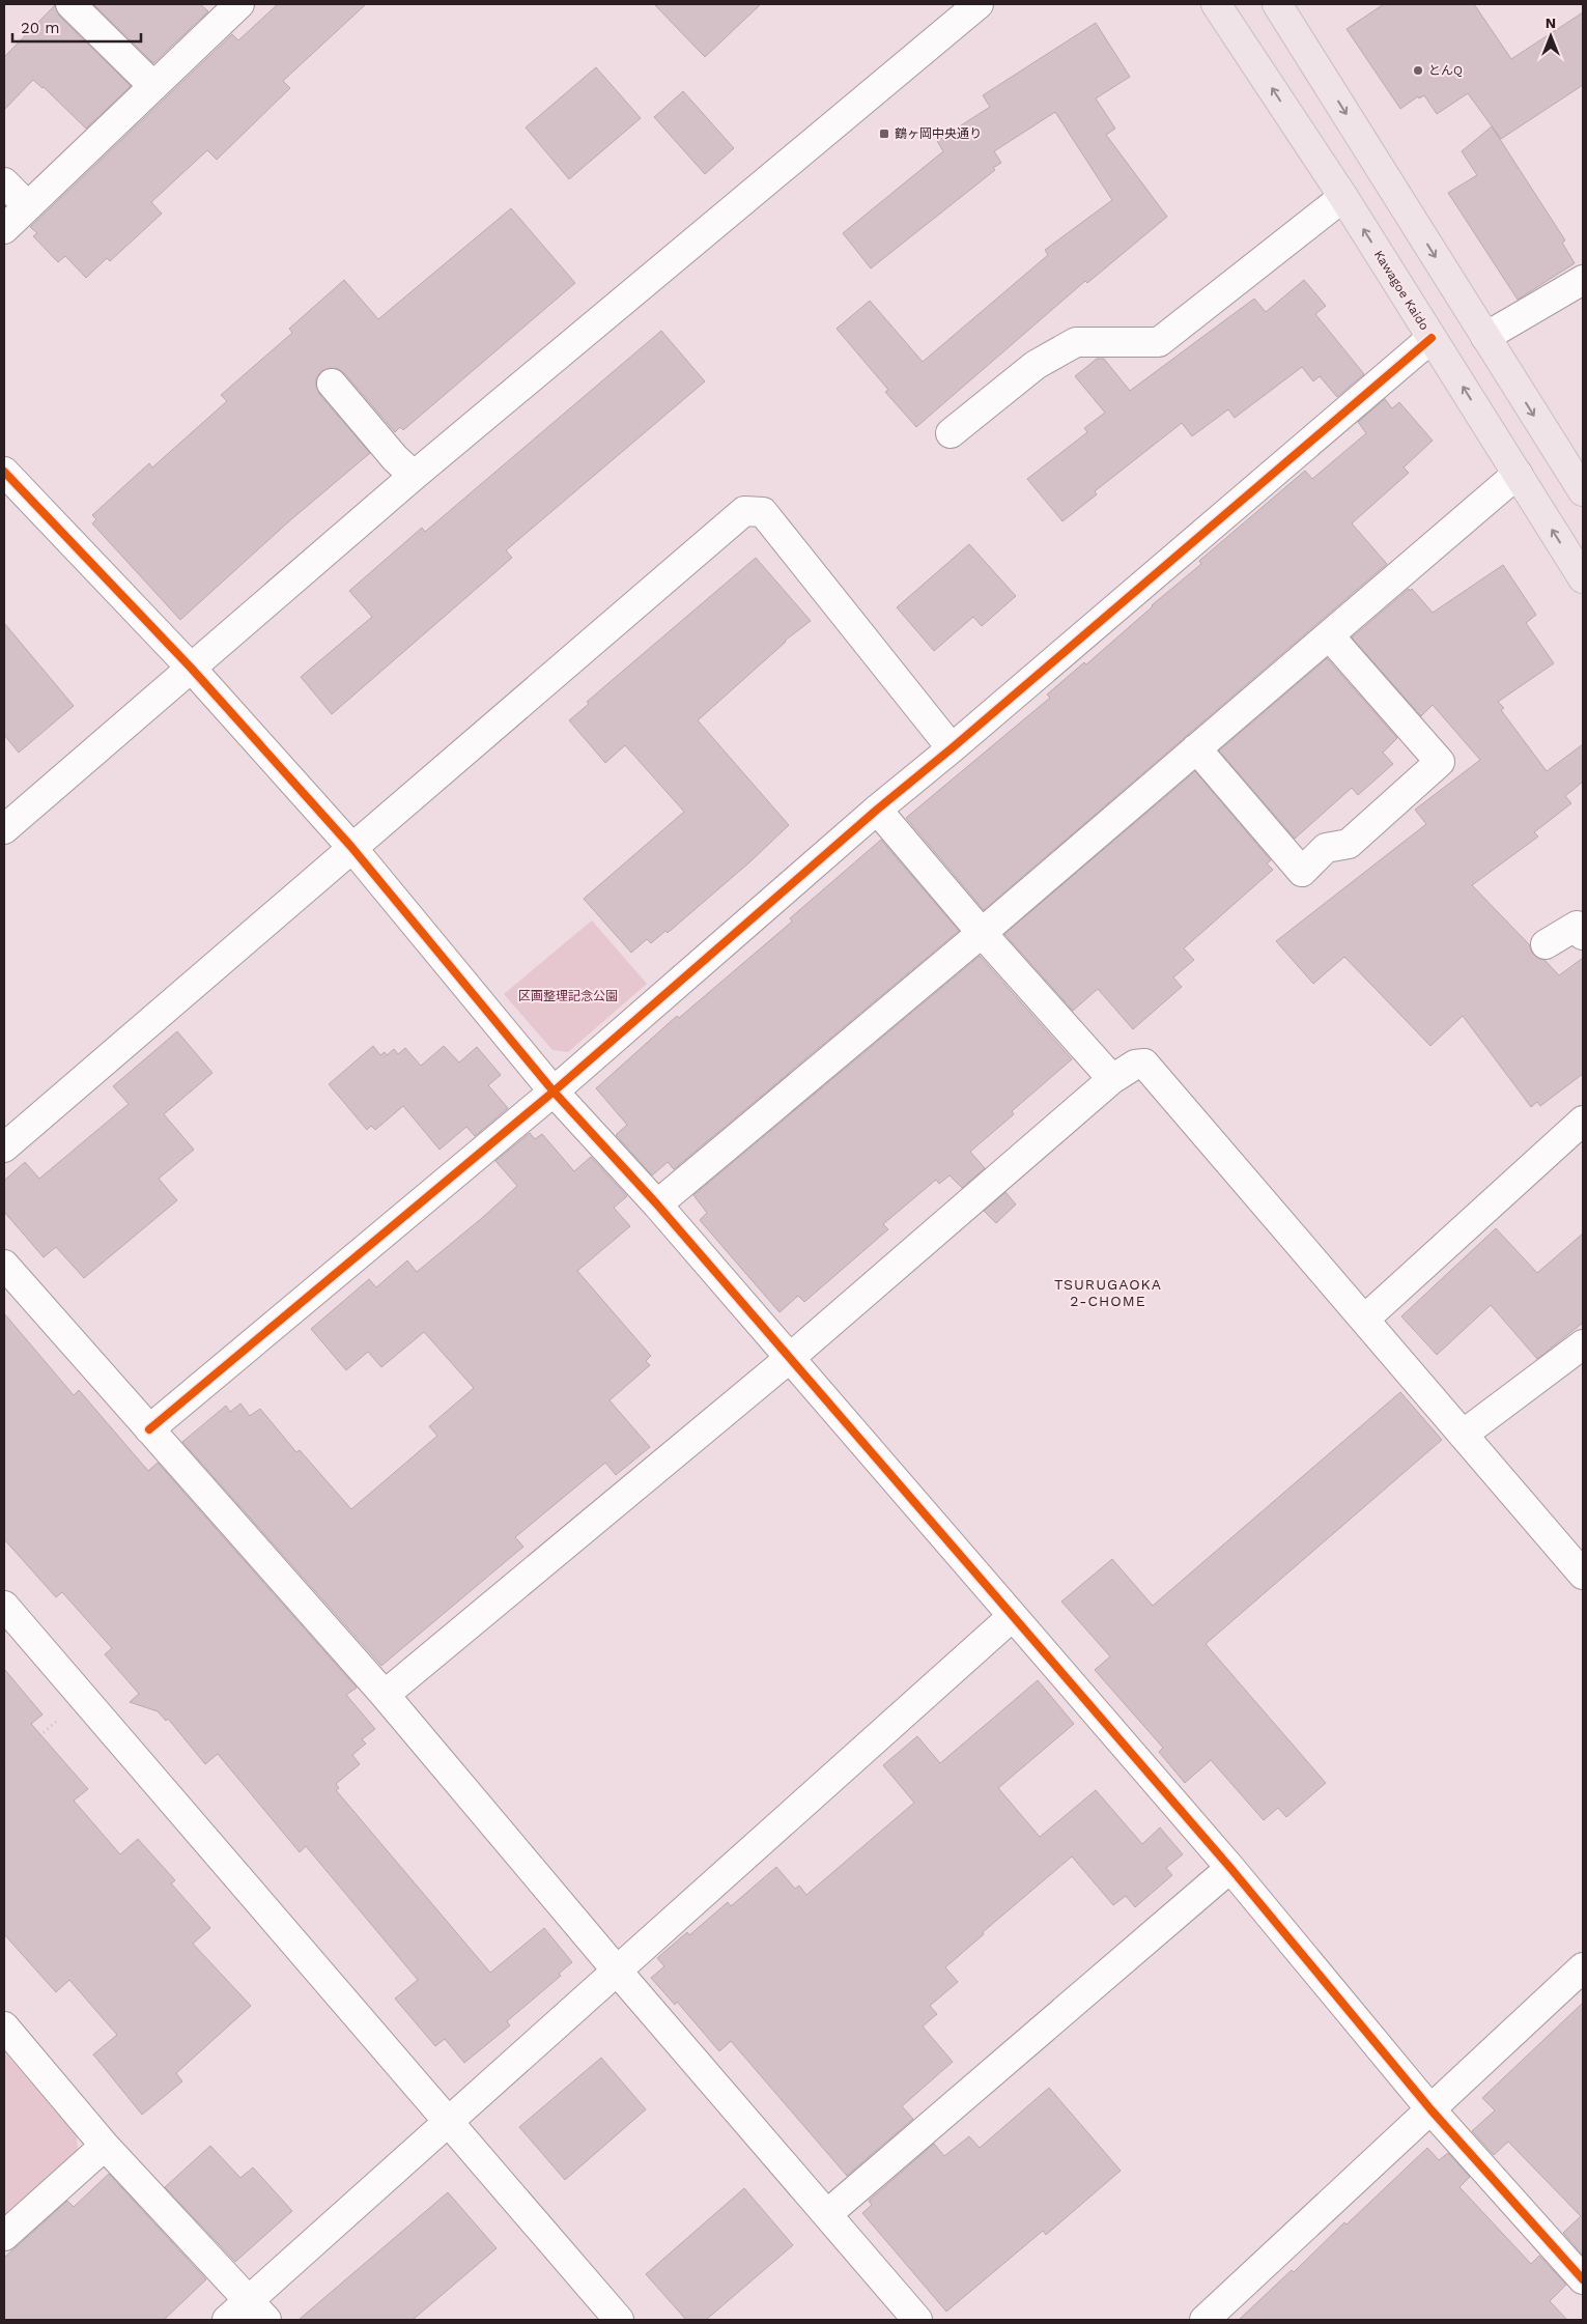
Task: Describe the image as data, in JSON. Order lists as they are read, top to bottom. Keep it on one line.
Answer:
{"streets":{"highway":["Kawagoe Kaido"]},"districts":["TSURUGAOKA 2-CHOME"],"parks":["区画整理記念公園"],"places":{"other":["とんQ"],"transit":["鶴ヶ岡中央通り"]},"scale_bar":"20 m","north":"top"}
